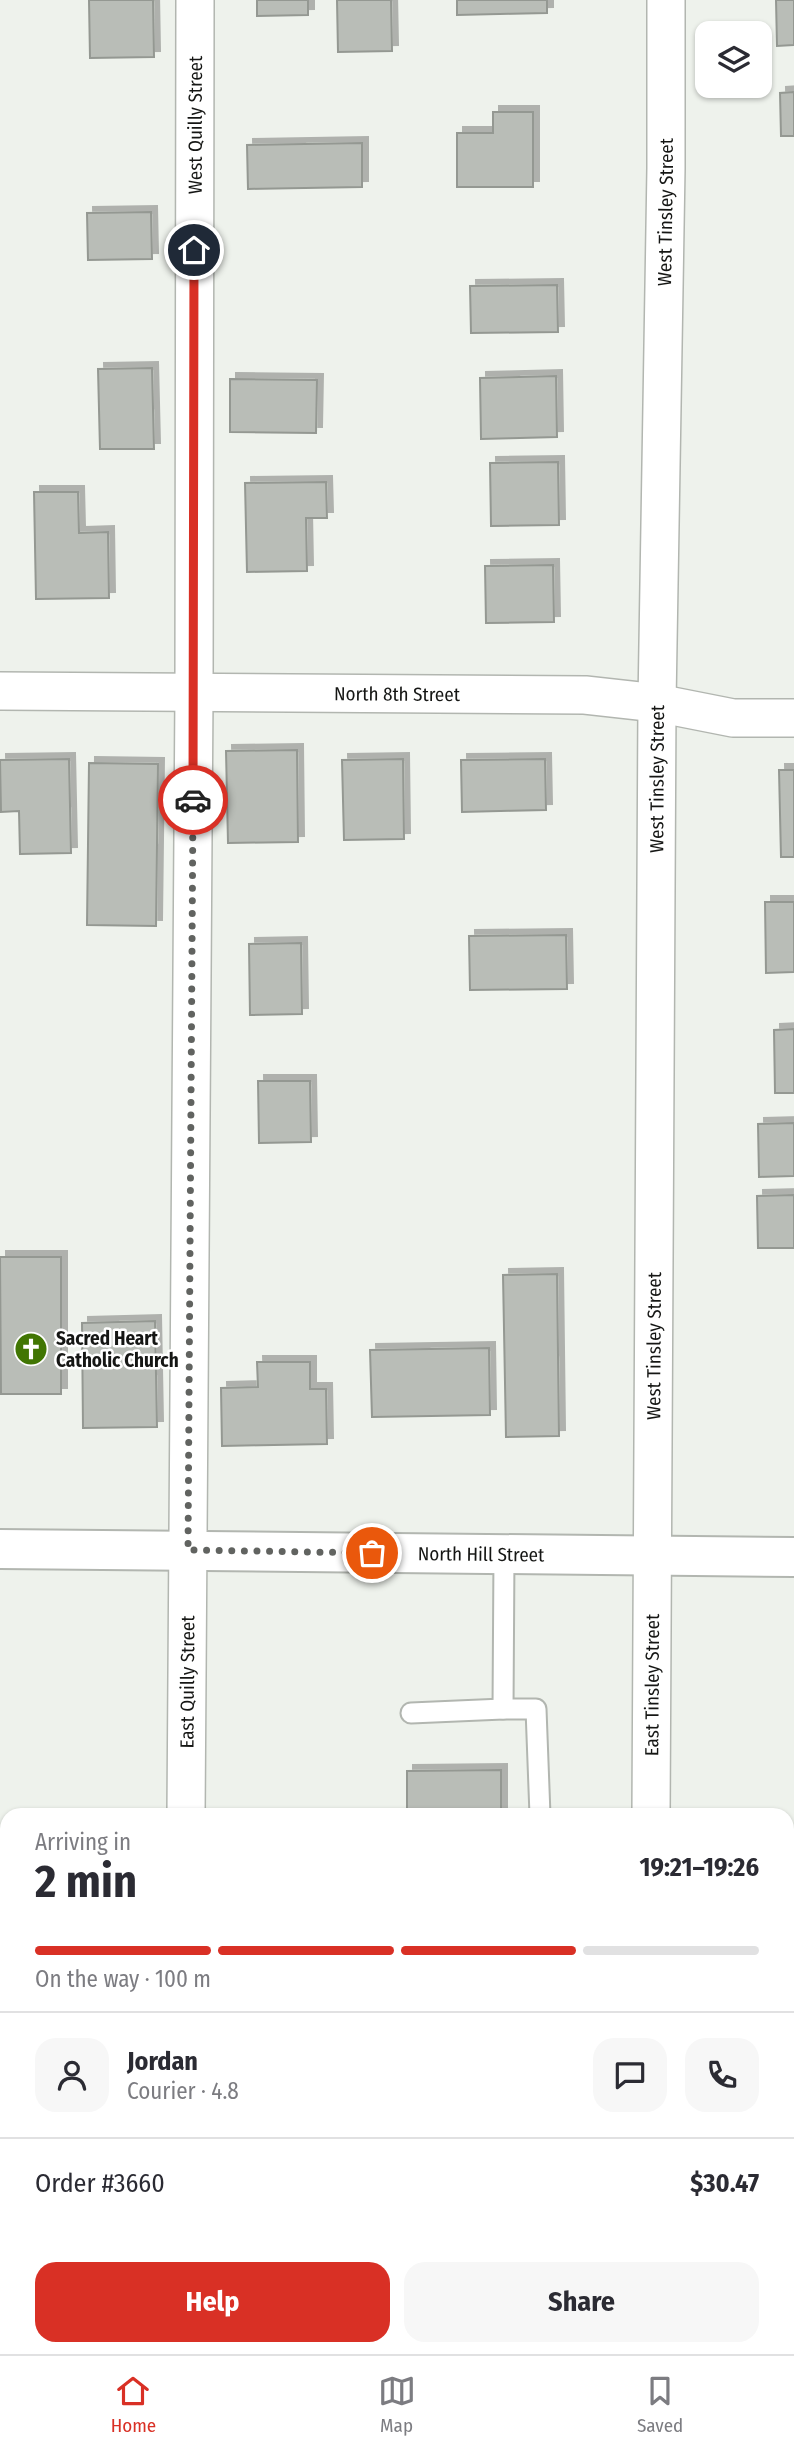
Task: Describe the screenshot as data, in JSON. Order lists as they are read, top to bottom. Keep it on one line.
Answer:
{"streets":{"street":["West Quilly Street","West Tinsley Street","North 8th Street","North Hill Street","East Quilly Street","East Tinsley Street"]},"crossings":[["West Quilly Street","North 8th Street"],["West Quilly Street","North Hill Street"],["West Quilly Street","East Quilly Street"],["West Tinsley Street","North 8th Street"],["West Tinsley Street","North Hill Street"],["West Tinsley Street","East Tinsley Street"],["North Hill Street","East Quilly Street"],["North Hill Street","East Tinsley Street"]],"places":{"church":["Sacred Heart Catholic Church"]},"page":{"heading":["2 min","Arriving in","19:21–19:26"],"panel":["Jordan","Courier · 4.8","Order #3660","$30.47"],"bar":"On the way · 100 m","buttons":["Help","Share"],"tabs":["Home","Map","Saved"]}}
